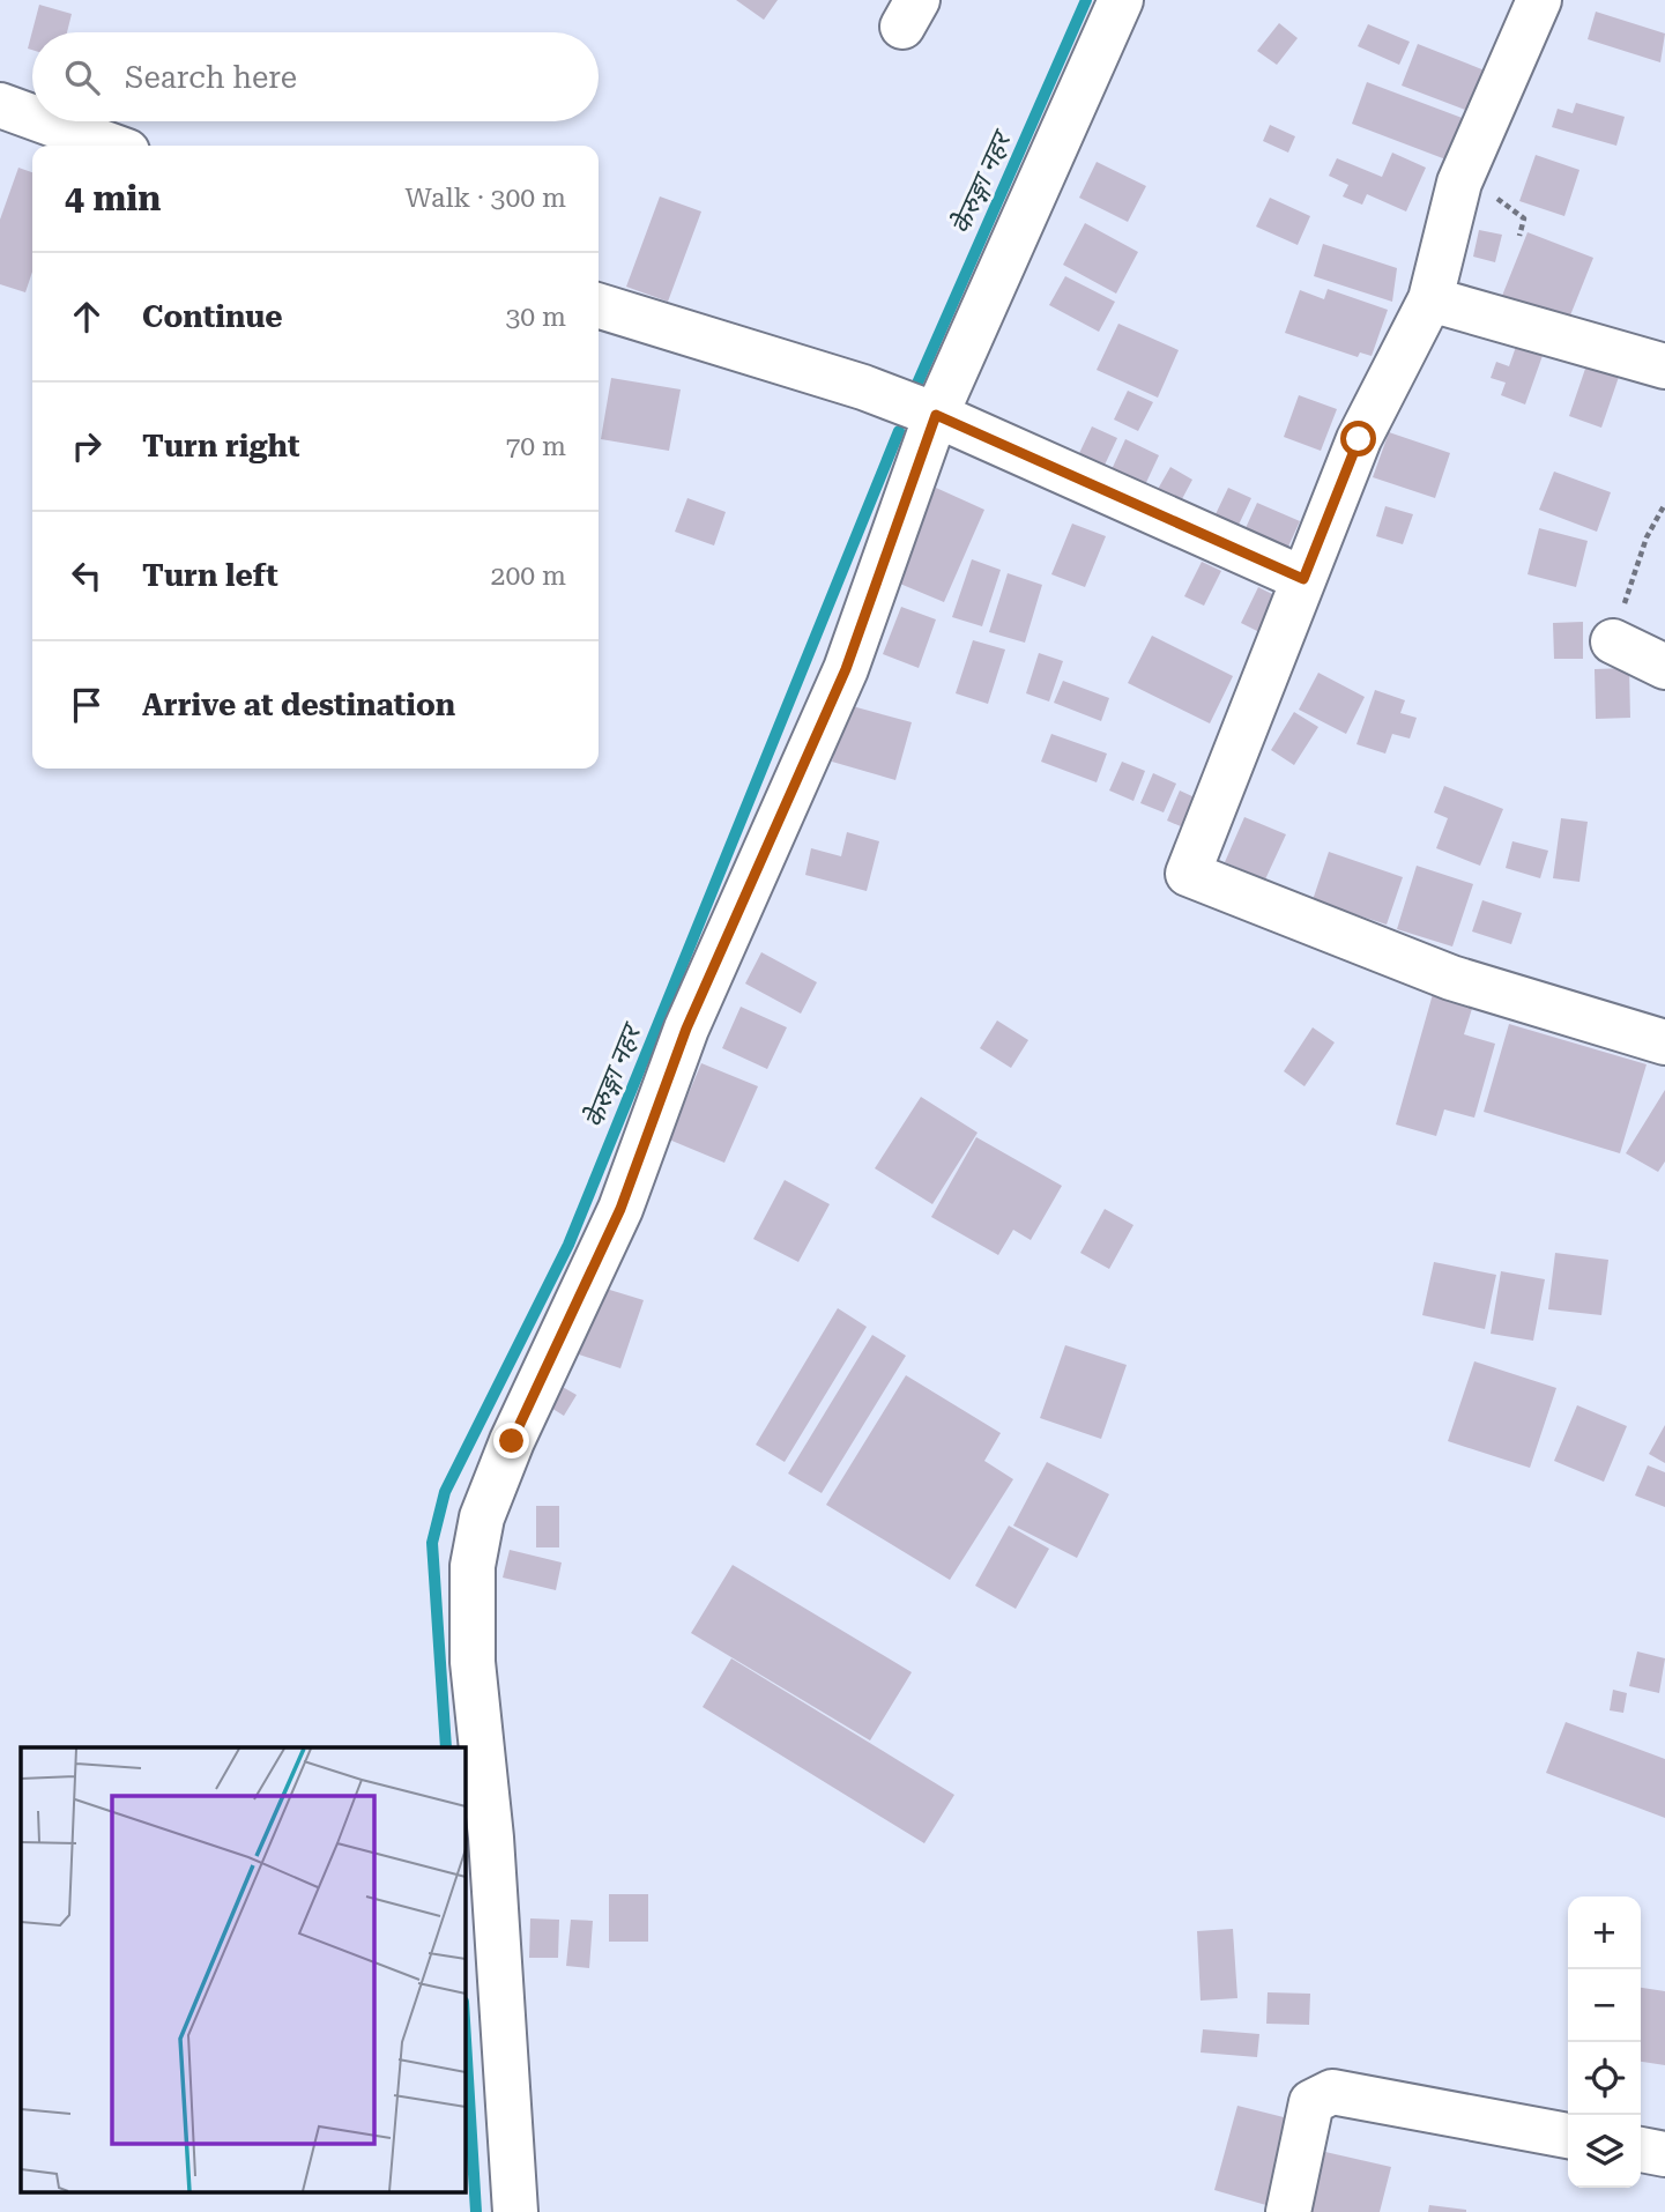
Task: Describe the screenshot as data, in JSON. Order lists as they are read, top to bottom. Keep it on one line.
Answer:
{"water":["केेरुङ्गा नहर"],"page":{"search":"Search here","heading":["4 min","Walk · 300 m"],"list":[["Continue","30 m"],["Turn right","70 m"],["Turn left","200 m"],"Arrive at destination"],"map_buttons":["+","−"]}}
